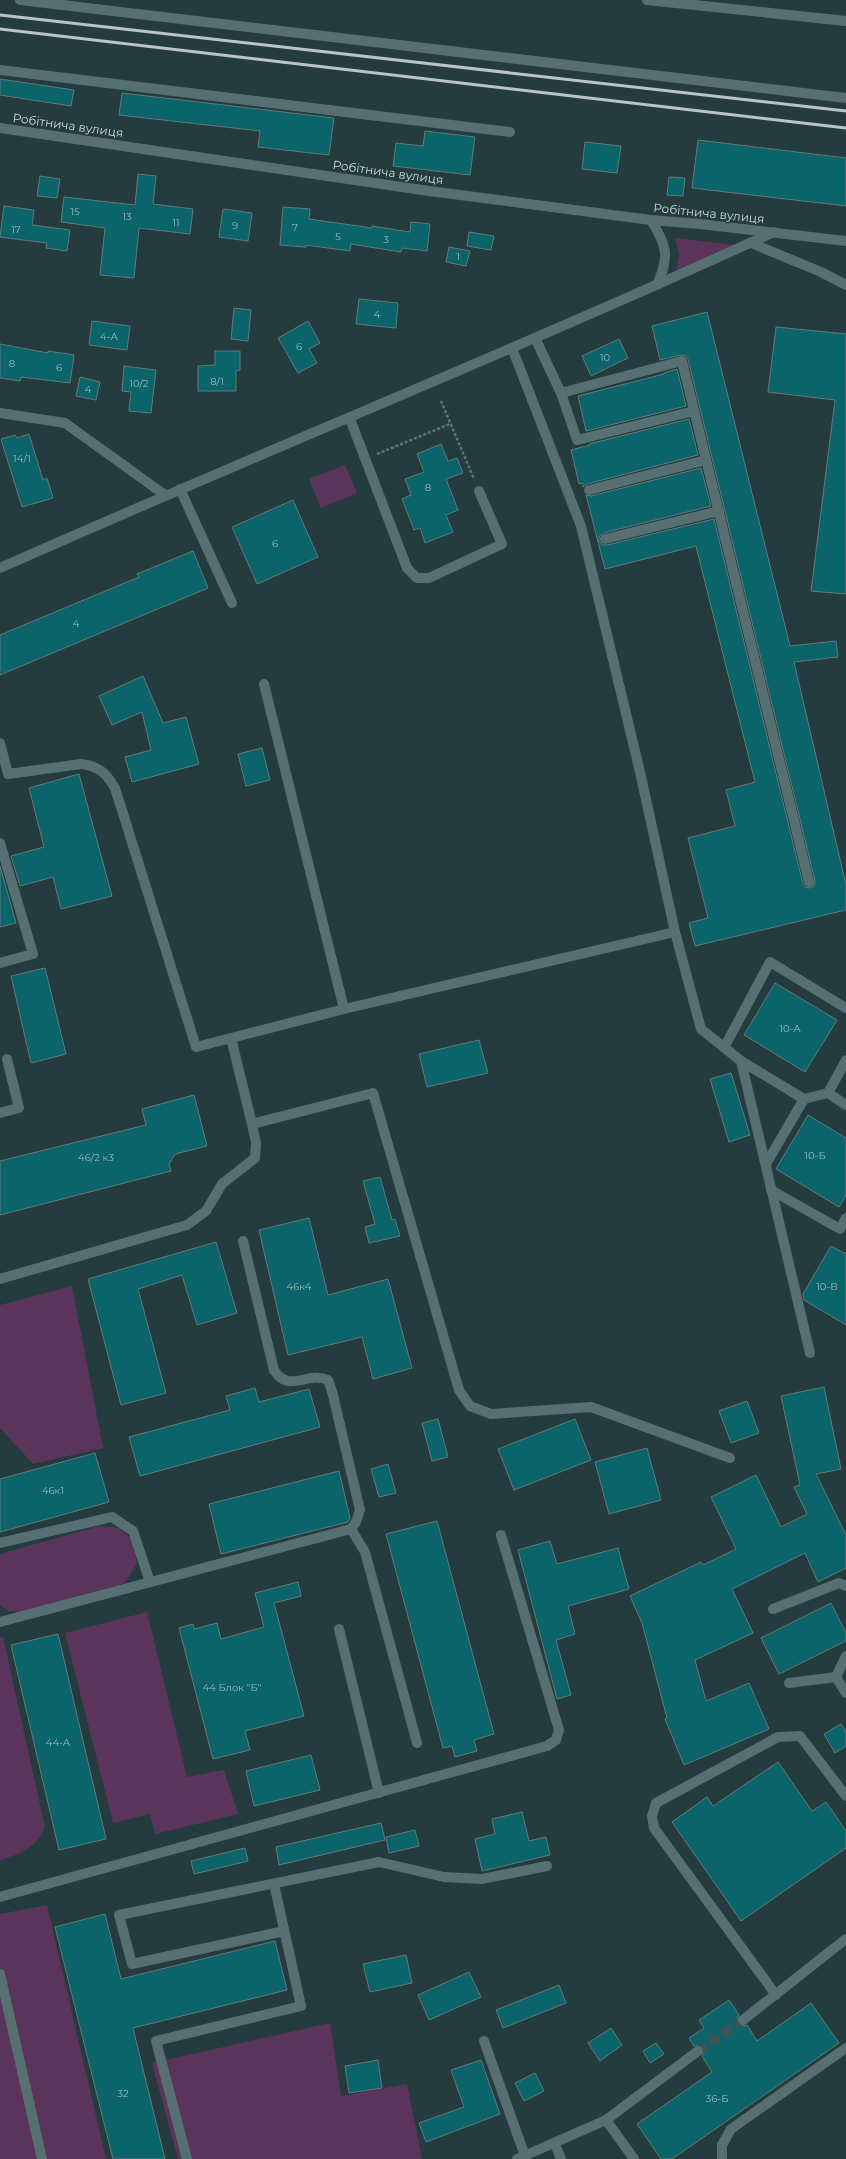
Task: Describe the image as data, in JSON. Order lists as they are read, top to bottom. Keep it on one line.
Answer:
{"streets":{"street":["Робітнича вулиця"]},"house_numbers":["15","13","11","9","7","17","5","3","1","4","4-А","6","10","8","6","8/1","10/2","4","14/1","8","6","4","10-А","10-Б","46/2 к3","46к4","10-В","46к1","44 Блок \"Б\"","44-А","32","36-Б"]}
